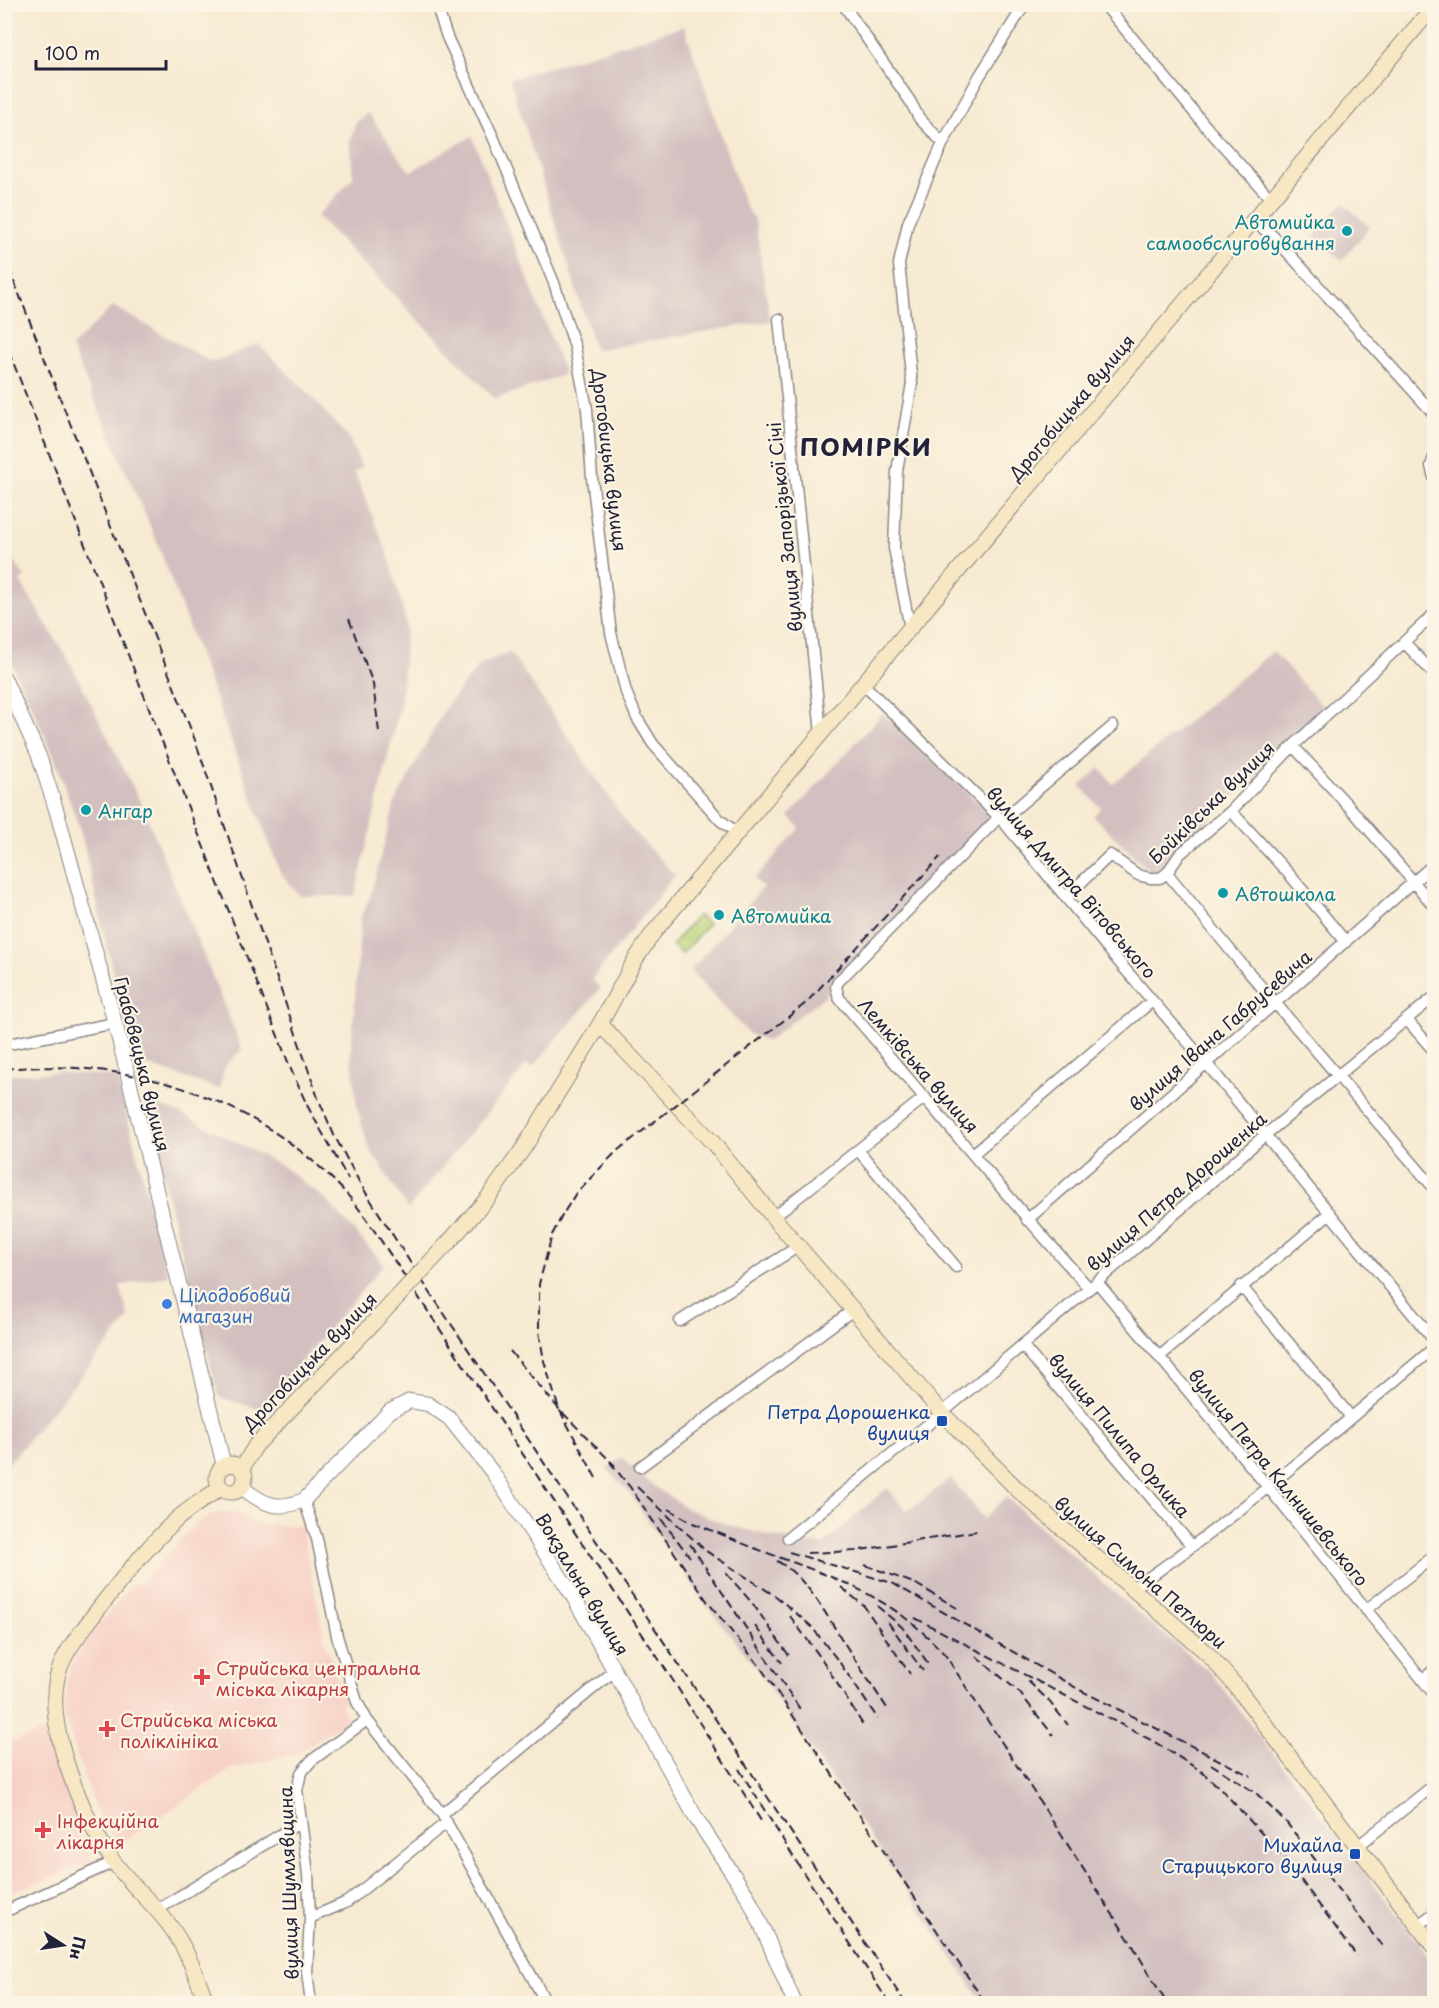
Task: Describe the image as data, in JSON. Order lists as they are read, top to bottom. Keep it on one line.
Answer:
{"streets":{"main road":["Дрогобицька вулиця","вулиця Симона Петлюри"],"street":["вулиця Запорізької Січі","Бойківська вулиця","вулиця Дмитра Вітовського","вулиця Івана Габрусевича","Грабовецька вулиця","Лемківська вулиця","вулиця Петра Дорошенка","вулиця Пилипа Орлика","вулиця Петра Калнишевського","Вокзальна вулиця","вулиця Шумлявщина"]},"crossings":[["Дрогобицька вулиця","вулиця Запорізької Січі"],["Дрогобицька вулиця","вулиця Дмитра Вітовського"],["Дрогобицька вулиця","Грабовецька вулиця"],["Дрогобицька вулиця","вулиця Симона Петлюри"],["Бойківська вулиця","вулиця Дмитра Вітовського"],["вулиця Дмитра Вітовського","вулиця Івана Габрусевича"],["вулиця Дмитра Вітовського","Лемківська вулиця"],["вулиця Дмитра Вітовського","вулиця Петра Дорошенка"],["вулиця Івана Габрусевича","Лемківська вулиця"],["Лемківська вулиця","вулиця Петра Дорошенка"],["Лемківська вулиця","вулиця Петра Калнишевського"],["вулиця Петра Дорошенка","вулиця Пилипа Орлика"],["вулиця Петра Дорошенка","вулиця Петра Калнишевського"],["вулиця Петра Дорошенка","вулиця Симона Петлюри"]],"districts":["ПОМІРКИ"],"places":{"other":["Автомийка самообслуговування","Ангар","Автошкола","Автомийка","Цілодобовий магазин"],"transit":["Петра Дорошенка вулиця","Михайла Старицького вулиця"],"health":["Стрийська центральна міська лікарня","Стрийська міська поліклініка","Інфекційна лікарня"]},"scale_bar":"100 m","north":"right"}
